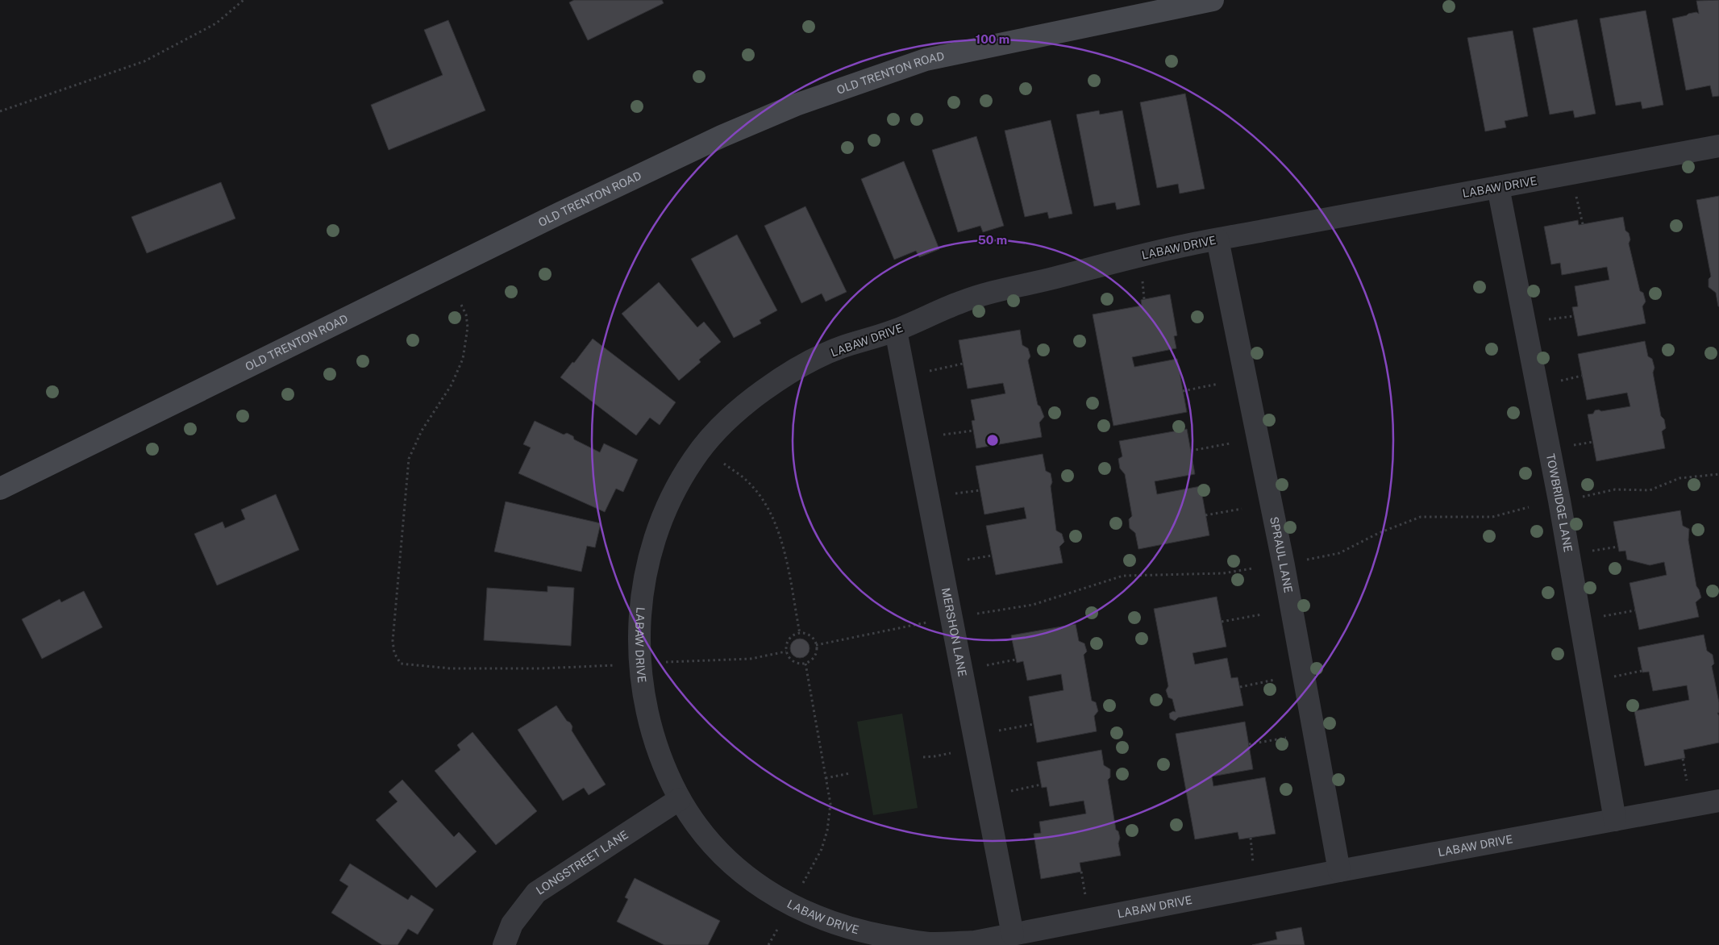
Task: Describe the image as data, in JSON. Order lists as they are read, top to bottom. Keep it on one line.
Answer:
{"streets":{"main road":["OLD TRENTON ROAD"],"street":["LABAW DRIVE","TOWBRIDGE LANE","SPRAUL LANE","MERSHON LANE","LONGSTREET LANE"]},"crossings":[["LABAW DRIVE","TOWBRIDGE LANE"],["LABAW DRIVE","SPRAUL LANE"],["LABAW DRIVE","MERSHON LANE"],["LABAW DRIVE","LONGSTREET LANE"]],"rings":["100 m","50 m"]}
